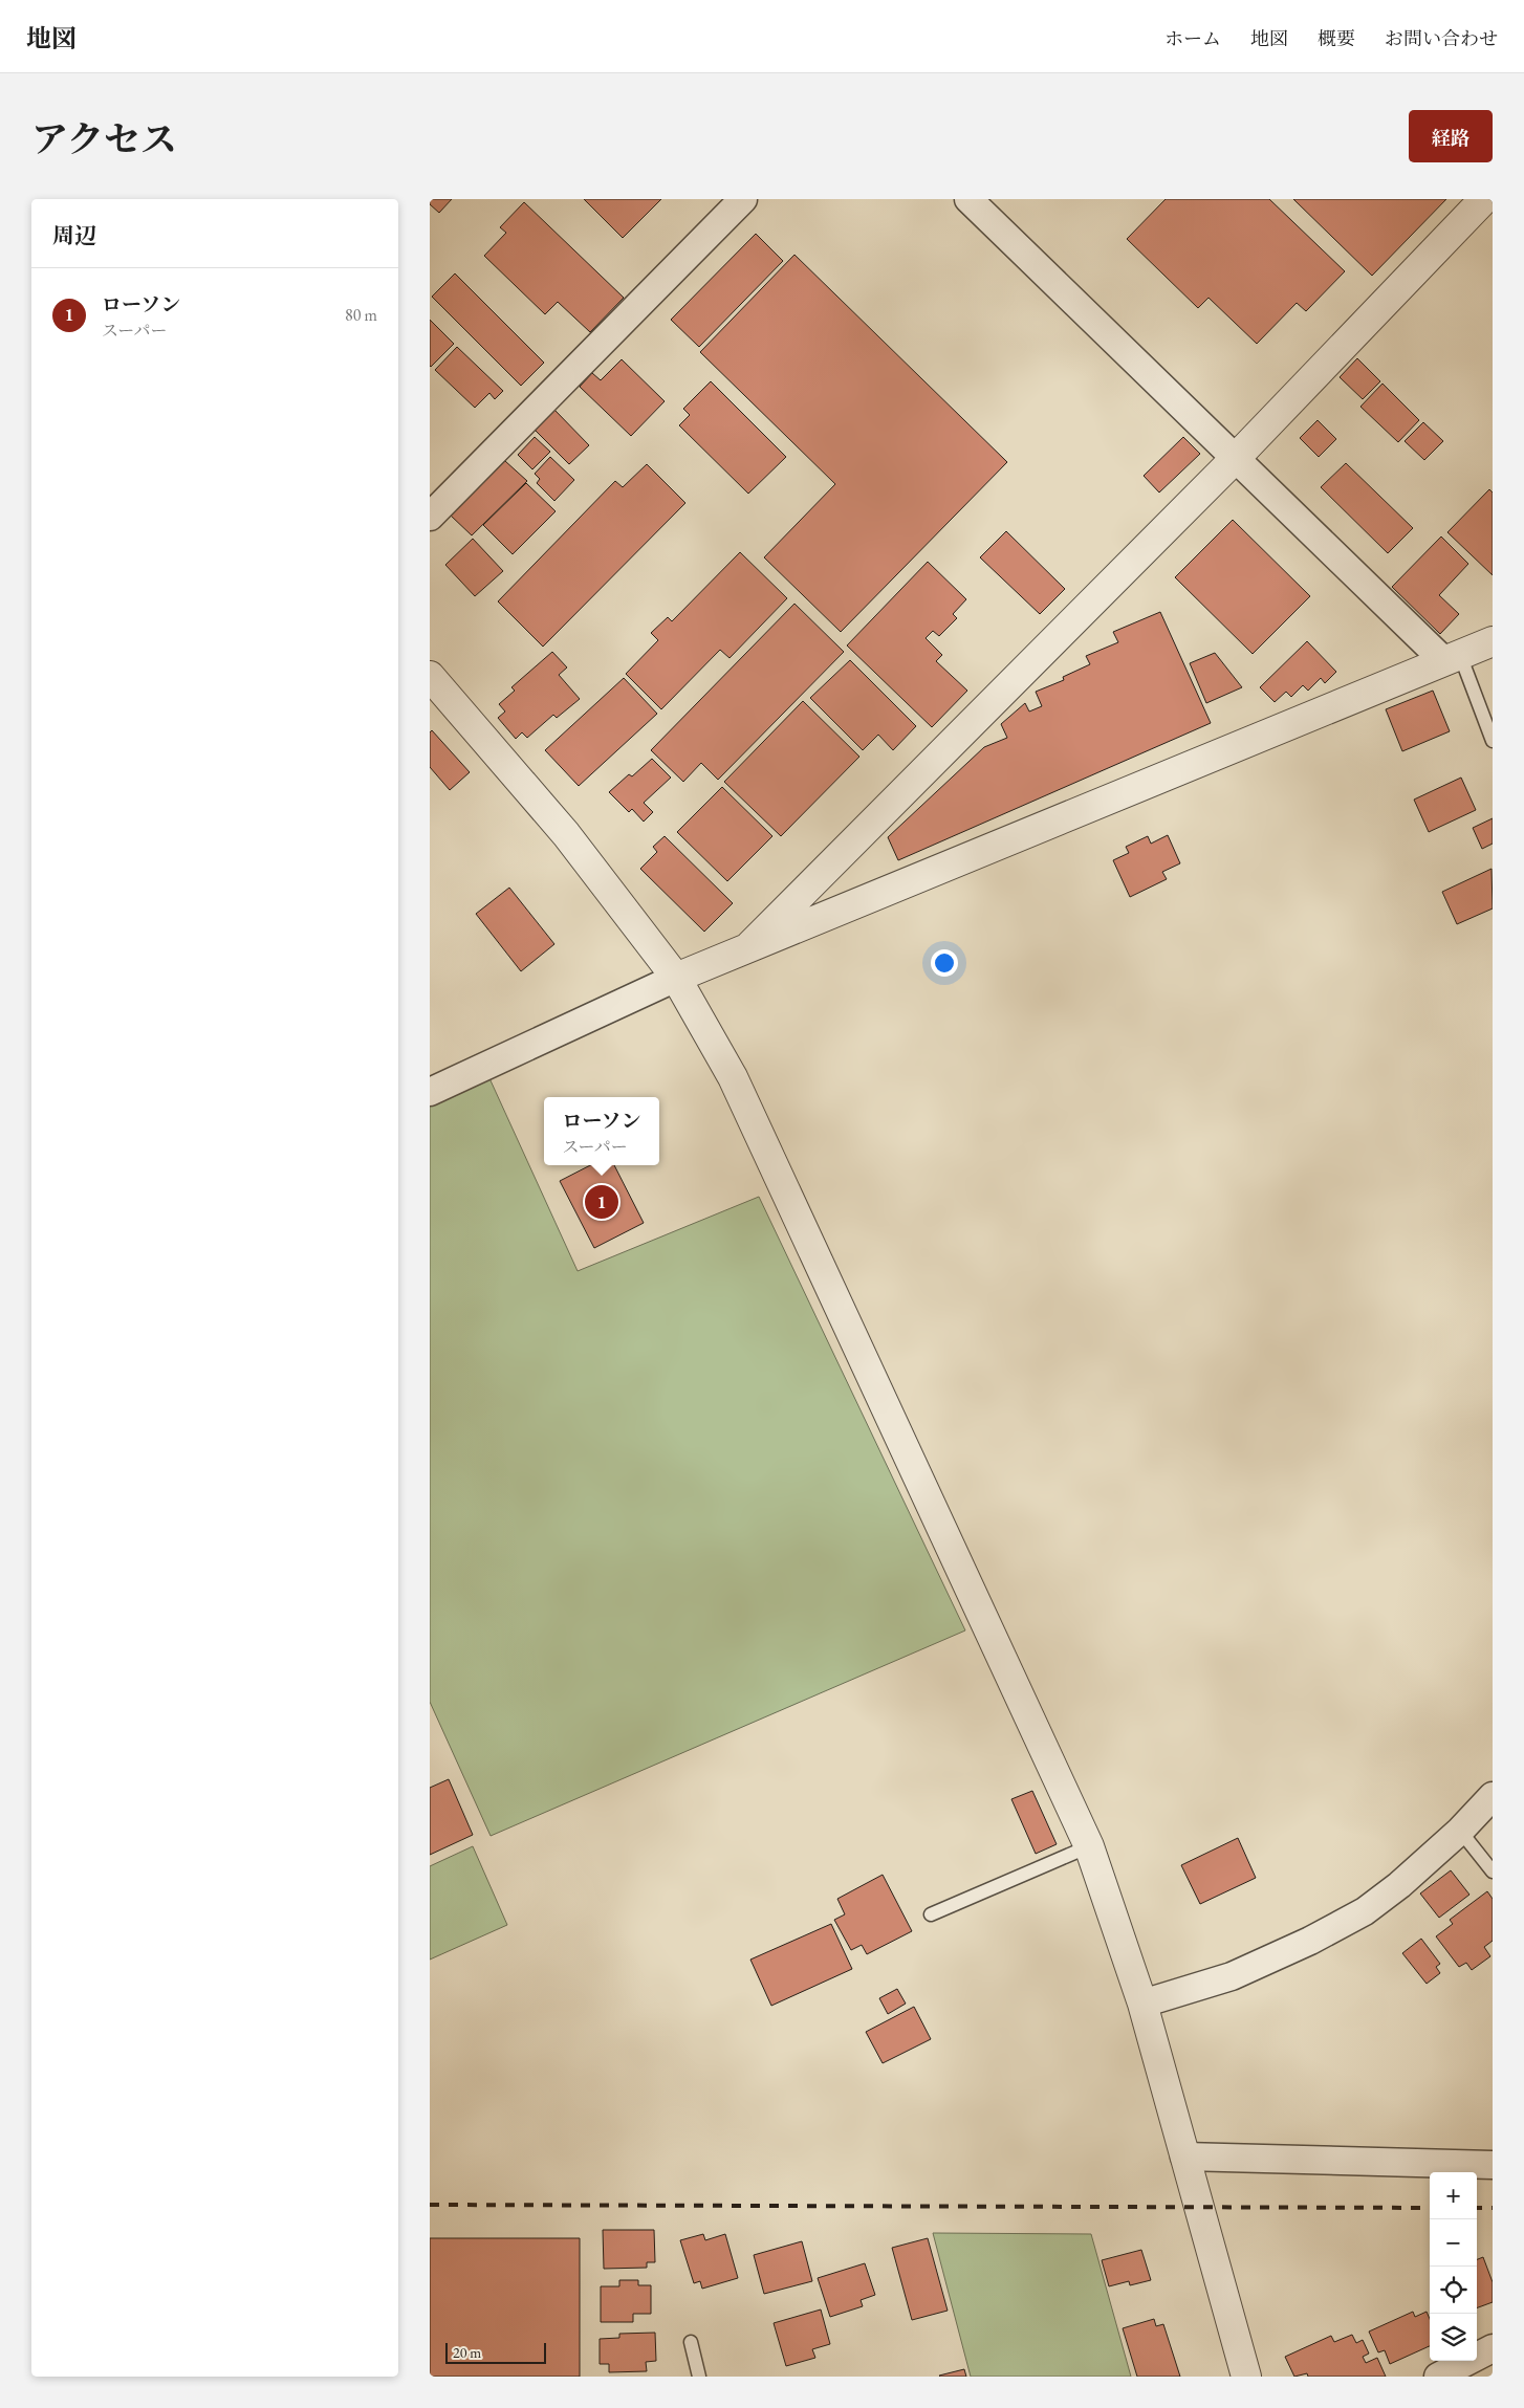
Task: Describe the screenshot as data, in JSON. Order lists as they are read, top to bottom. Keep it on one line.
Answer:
{"scale_bar":"20 m","page":{"header":"地図","nav":["ホーム","地図","概要","お問い合わせ"],"title":"アクセス","buttons":"経路","heading":"周辺","list":[{"mark":"1","name":"ローソン","note":"スーパー","value":"80 m"}],"popup":["ローソン","スーパー"],"pins":"1","map_buttons":["+","−"],"scale":"20 m"}}
